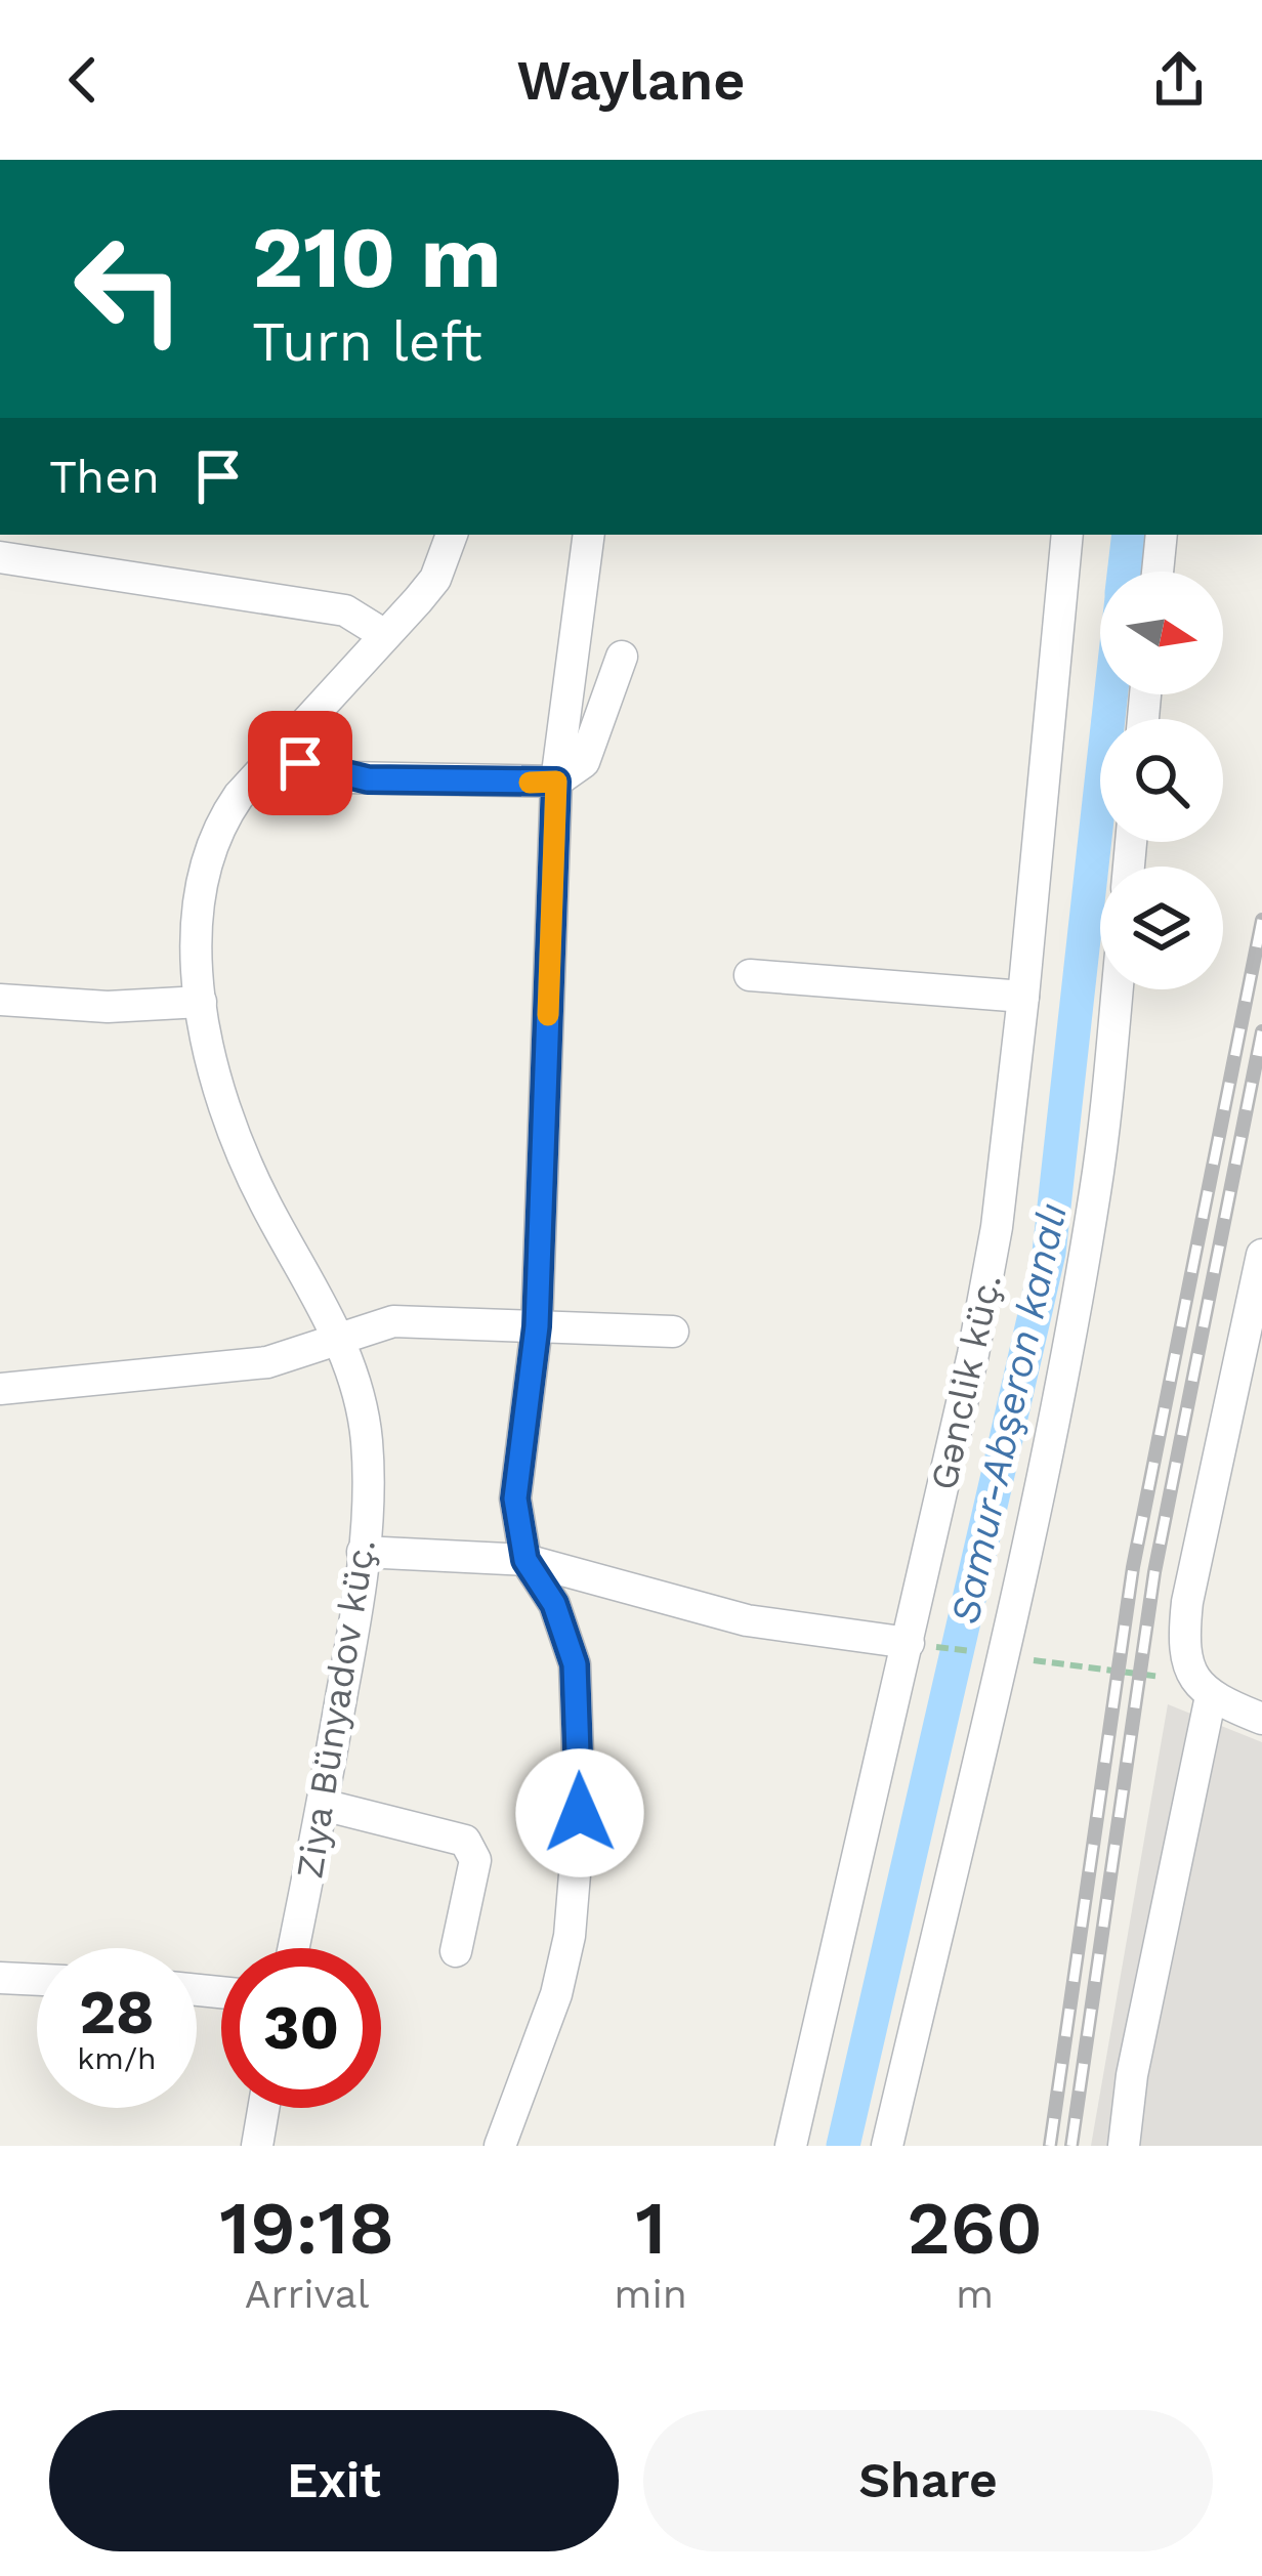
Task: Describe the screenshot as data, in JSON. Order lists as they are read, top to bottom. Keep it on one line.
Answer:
{"streets":{"street":["Gənclik küç.","Ziya Bünyadov küç."]},"water":["Samur-Abşeron kanalı"],"north":"right","page":{"header":"Waylane","turn":["210 m","Turn left"],"then":"Then","speed":"28 km/h","limit":"30","eta":["19:18","Arrival","1","min","260","m"],"buttons":["Exit","Share"]}}
